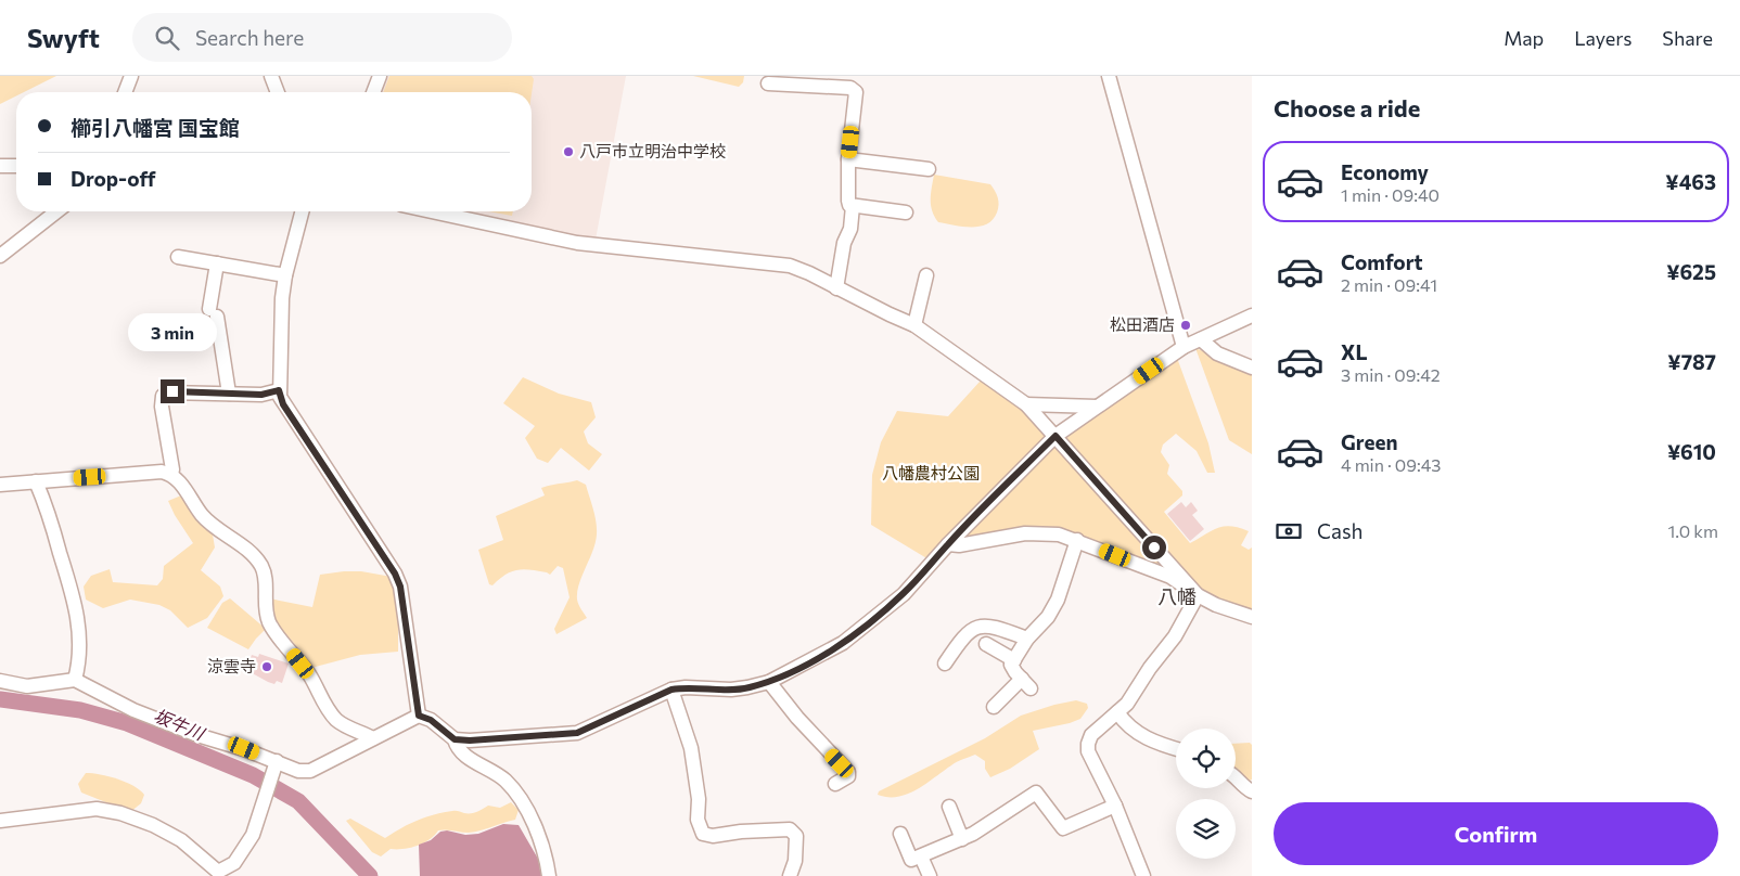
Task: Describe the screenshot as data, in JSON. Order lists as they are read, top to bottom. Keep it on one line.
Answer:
{"districts":["八幡"],"water":["坂牛川"],"parks":["八幡農村公園"],"places":["八戸市立明治中学校","松田酒店","涼雲寺"],"page":{"header":"Swyft","search":"Search here","nav":["Map","Layers","Share"],"heading":"Choose a ride","banner":["櫛引八幡宮 国宝館","Drop-off"],"list":[{"name":"Economy","note":"1 min · 09:40","value":"¥463"},{"name":"Comfort","note":"2 min · 09:41","value":"¥625"},{"name":"XL","note":"3 min · 09:42","value":"¥787"},{"name":"Green","note":"4 min · 09:43","value":"¥610"}],"bubble":"3 min","pay":["Cash","1.0 km"],"buttons":"Confirm"}}
